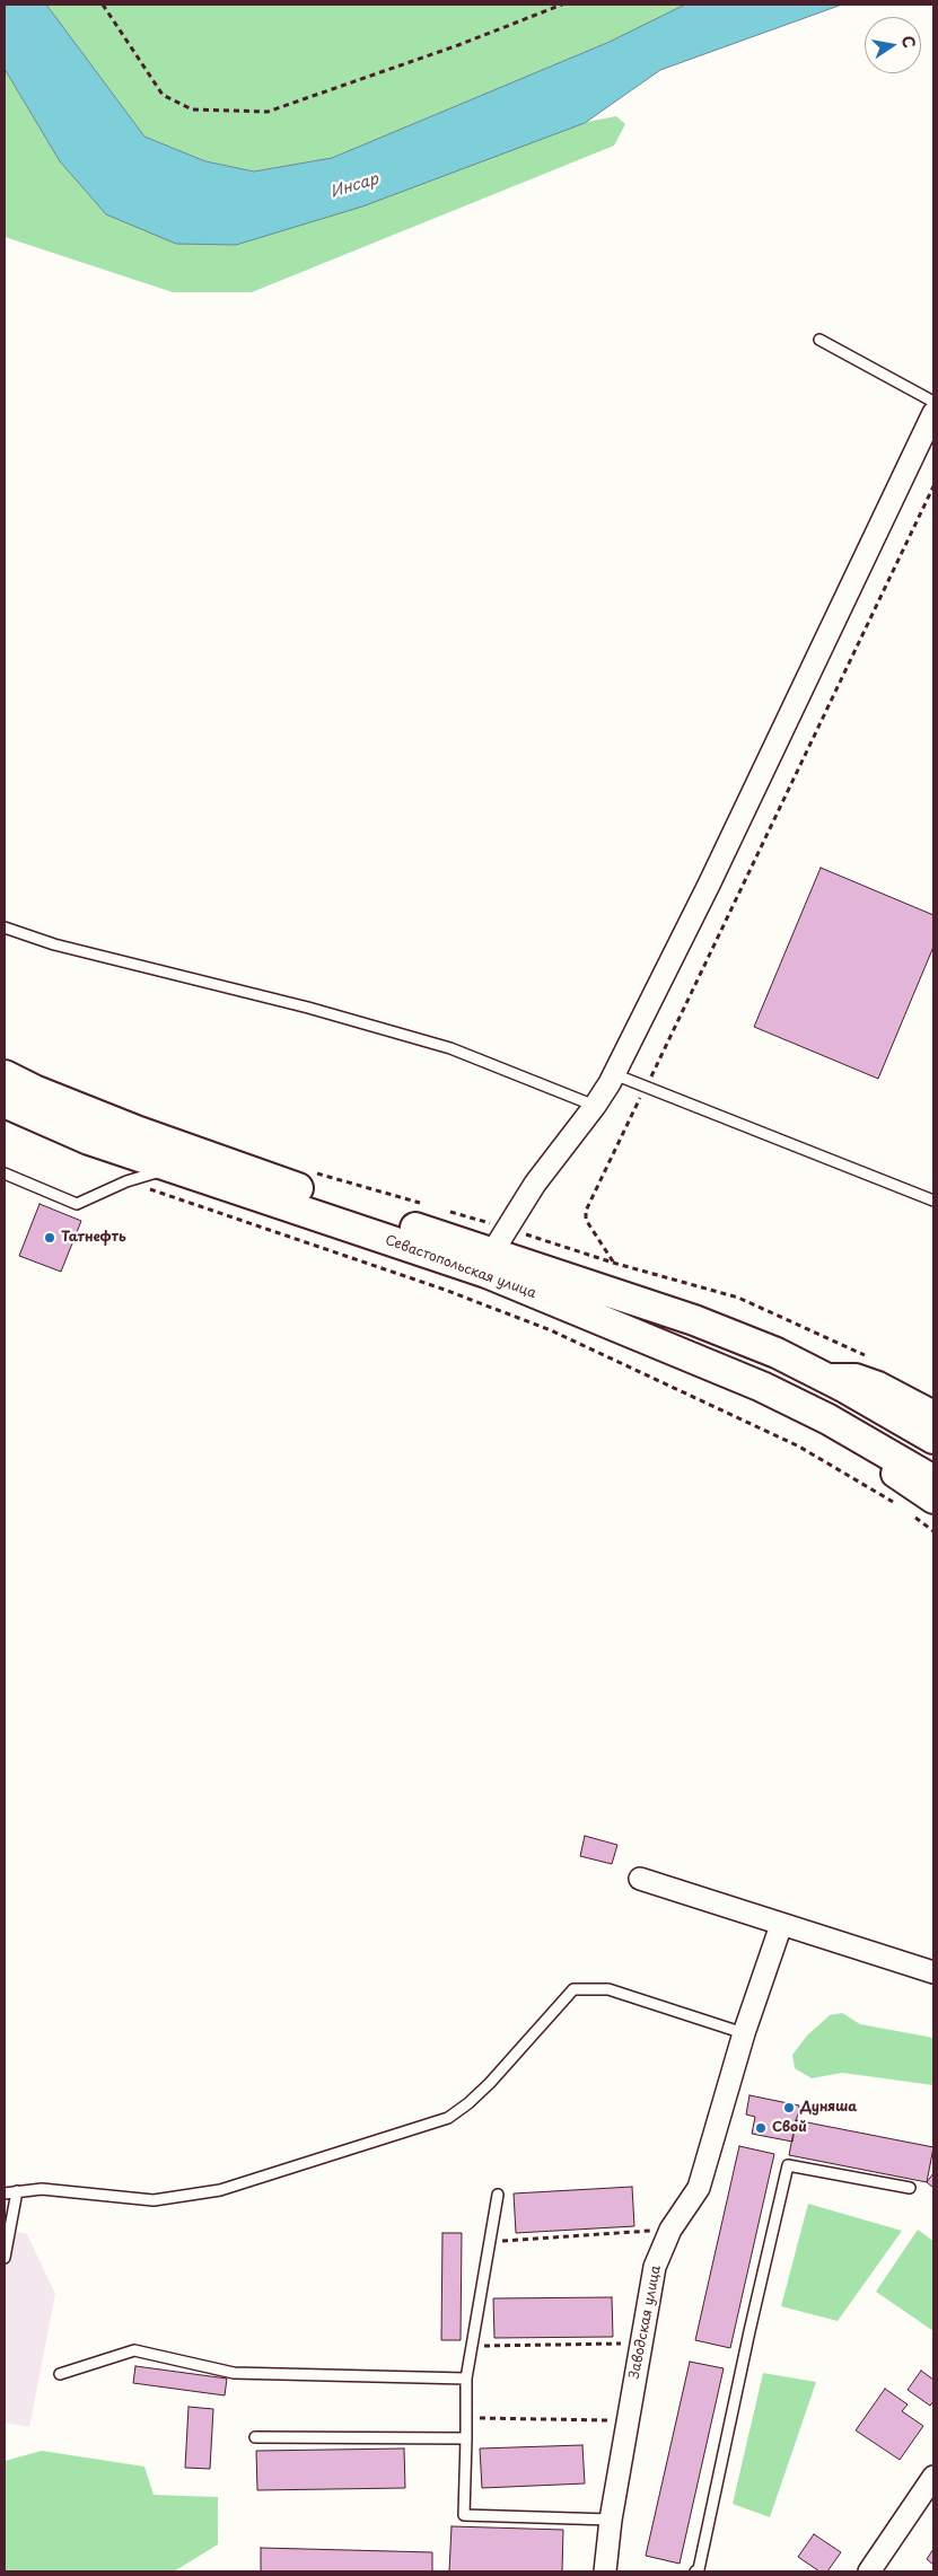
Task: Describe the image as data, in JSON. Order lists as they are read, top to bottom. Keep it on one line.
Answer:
{"streets":{"main road":["Севастопольская улица"],"street":["Заводская улица"]},"water":["Инсар"],"places":["Татнефть","Дуняша","Свой"],"north":"right"}
